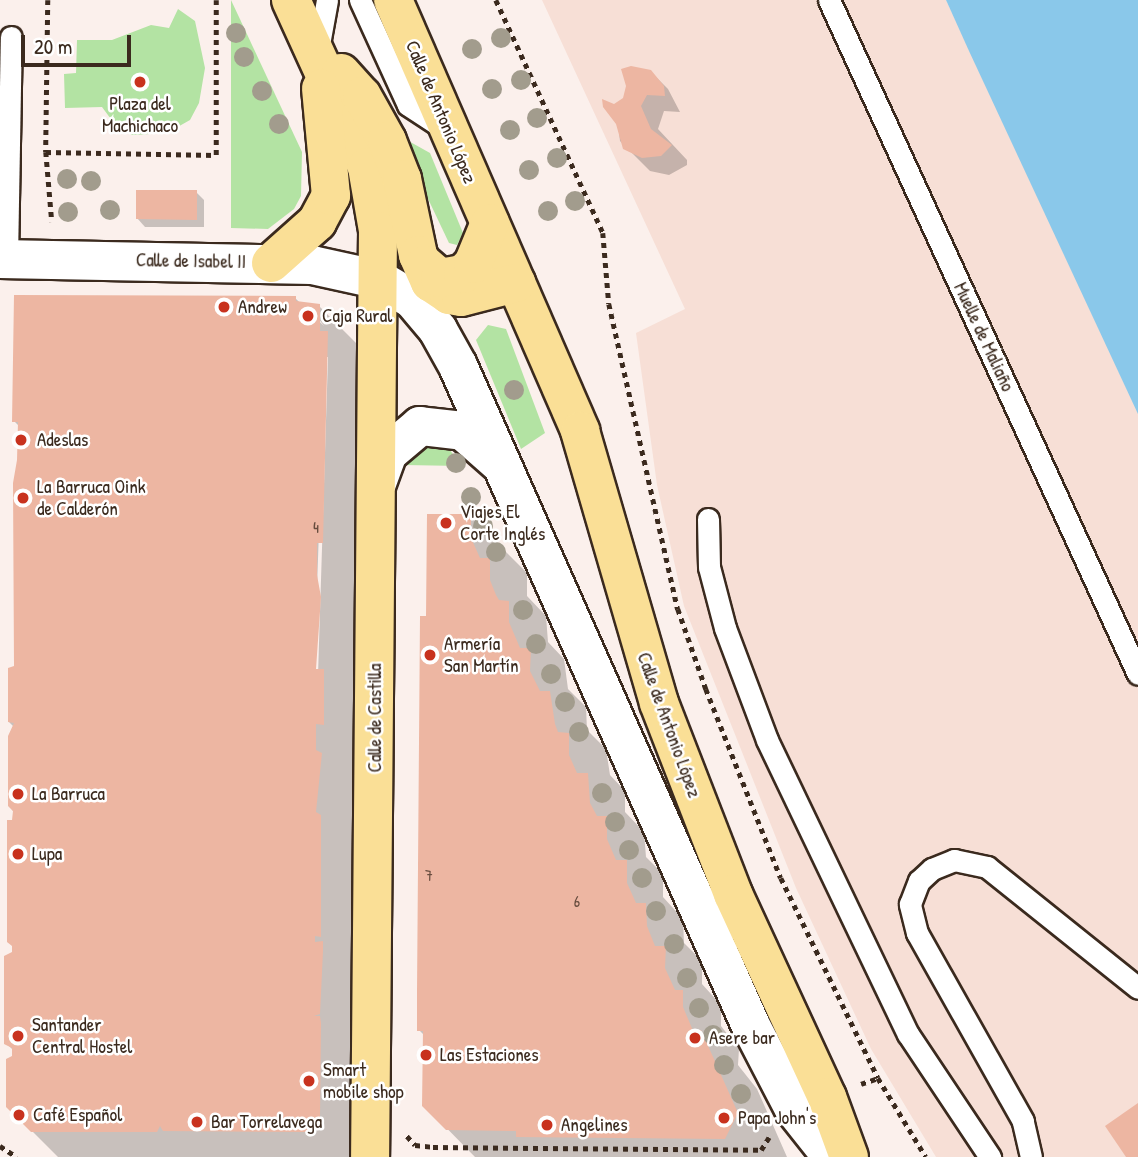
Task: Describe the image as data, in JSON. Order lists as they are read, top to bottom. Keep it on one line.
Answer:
{"streets":{"main road":["Calle de Antonio López","Calle de Isabel II","Calle de Castilla"],"lane":["Muelle de Maliaño"]},"crossings":[["Calle de Isabel II","Calle de Castilla"]],"places":["Plaza del Machichaco","Andrew","Caja Rural","Adeslas","La Barruca Oink de Calderón","Viajes El Corte Inglés","Armería San Martín","La Barruca","Lupa","Santander Central Hostel","Asere bar","Las Estaciones","Smart mobile shop","Café Español","Papa John's","Bar Torrelavega","Angelines"],"house_numbers":["4","7","6"],"scale_bar":"20 m"}
